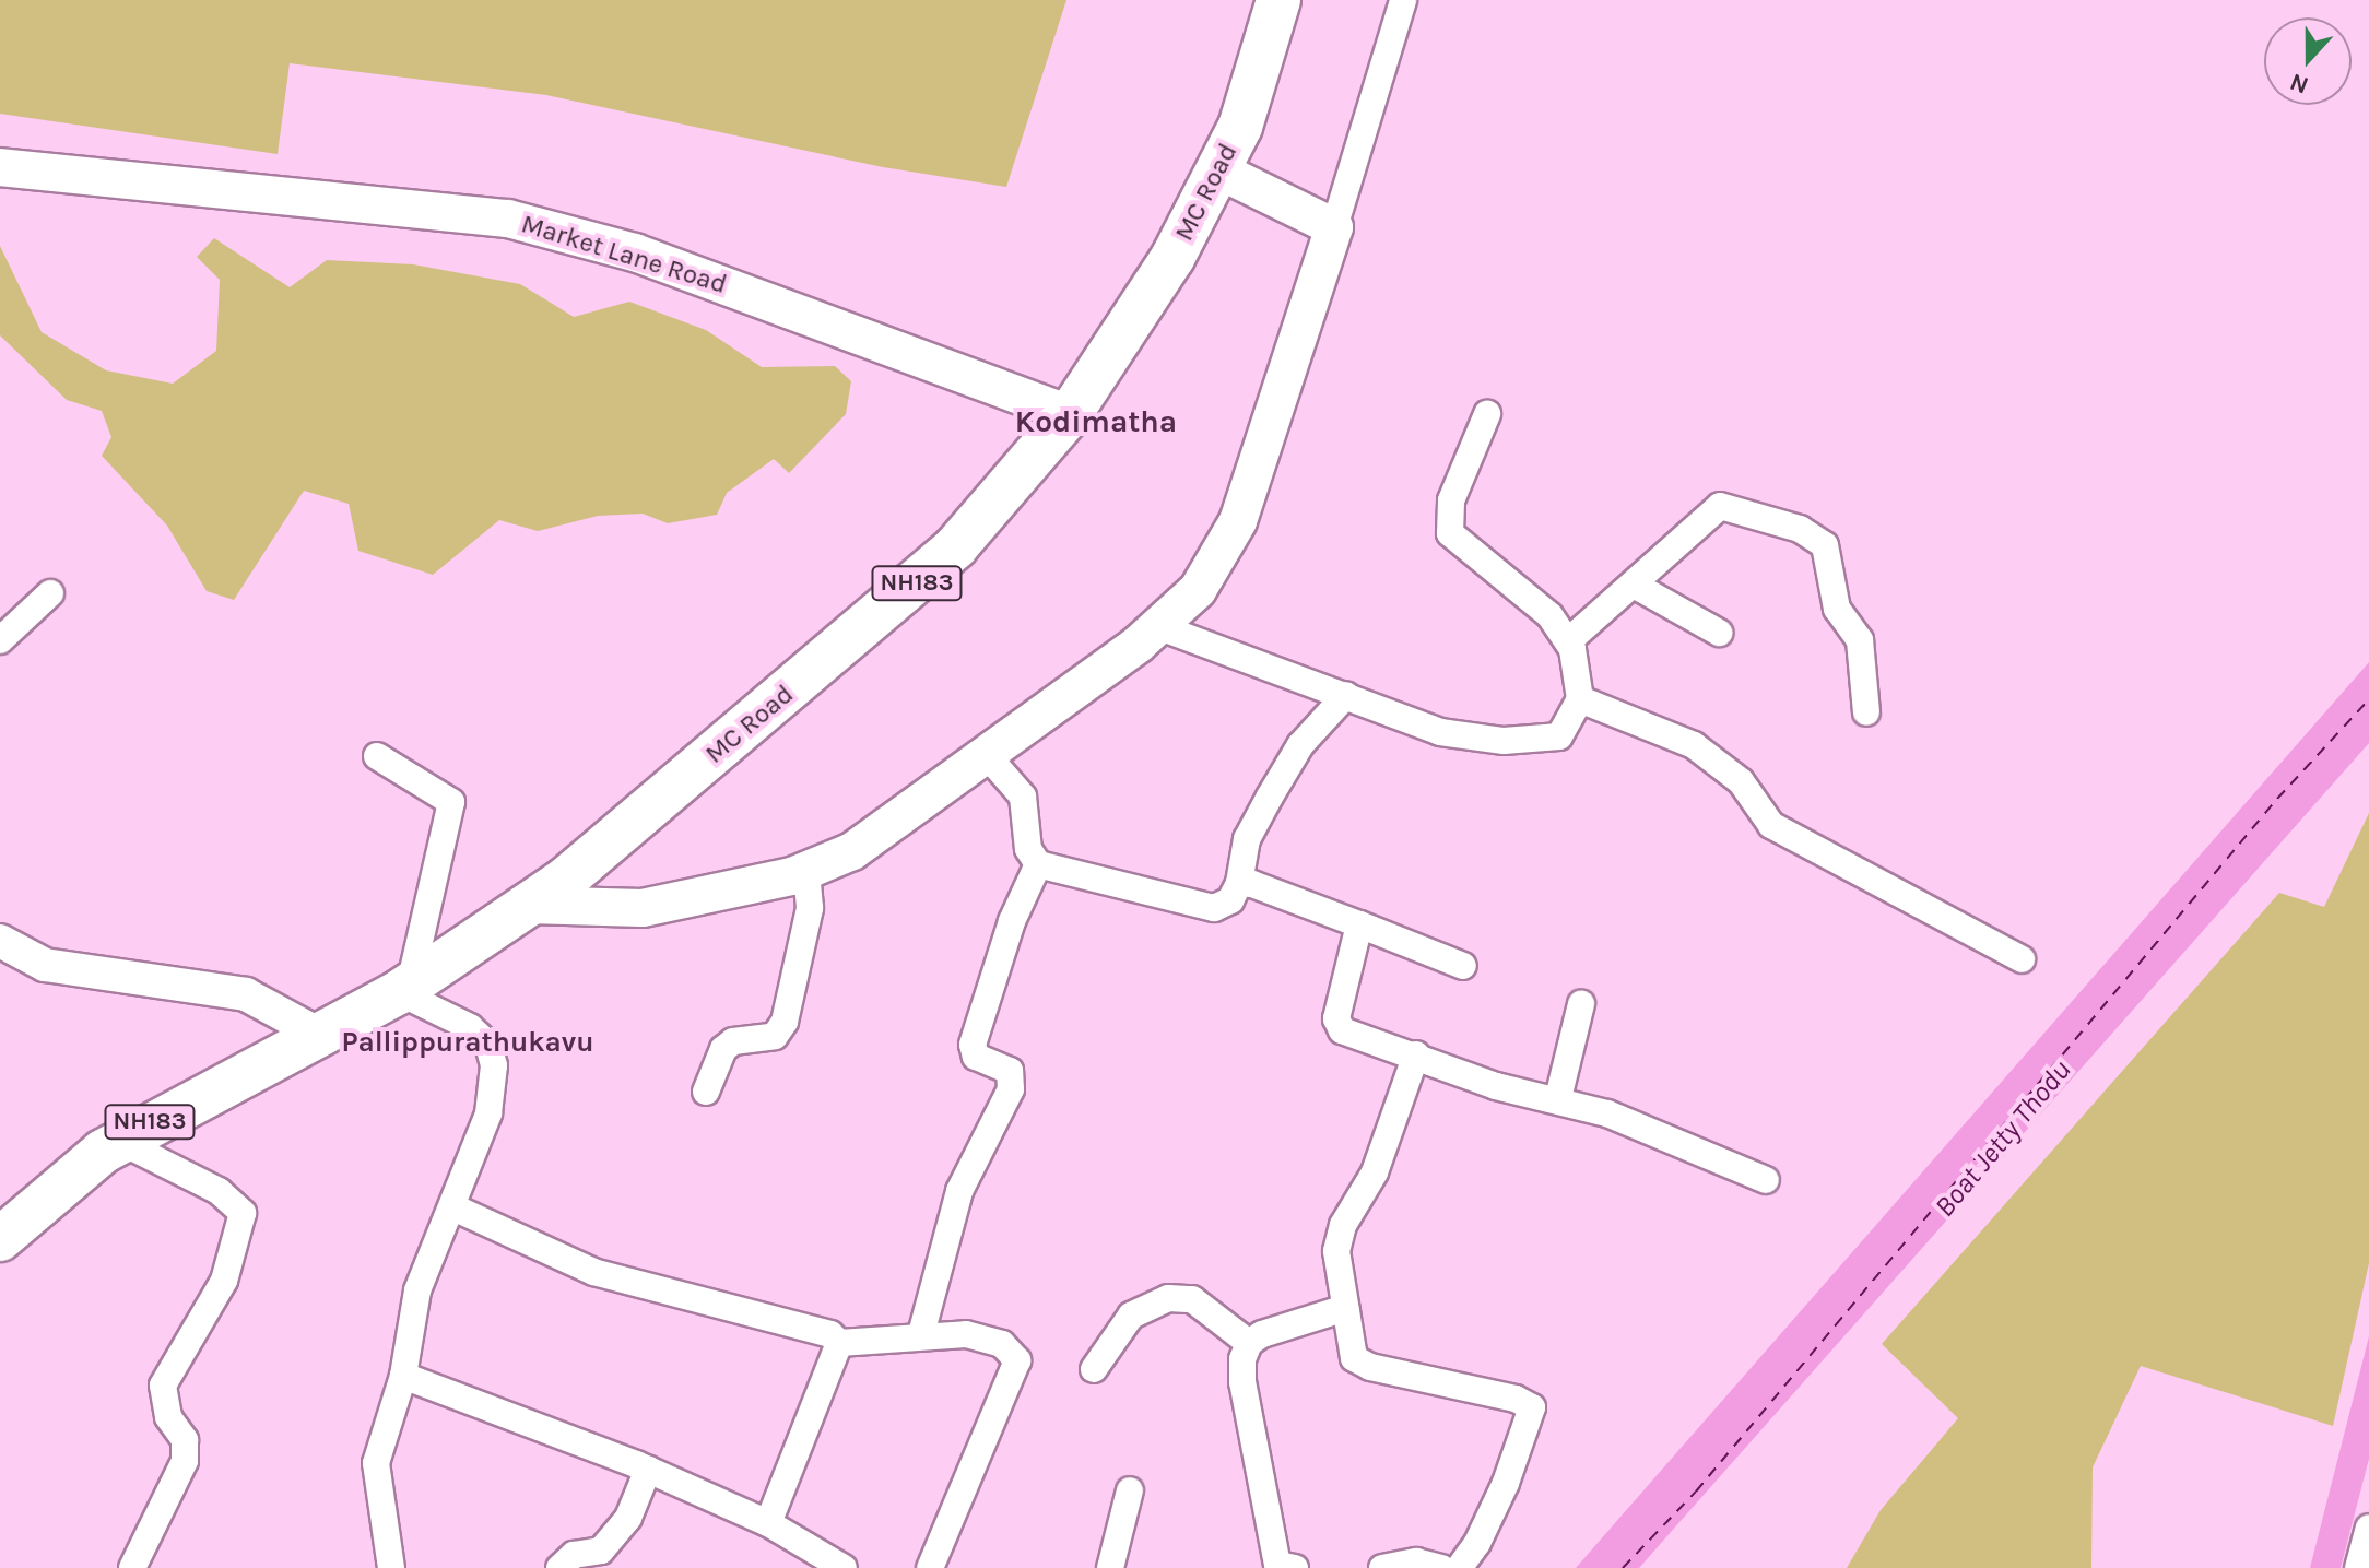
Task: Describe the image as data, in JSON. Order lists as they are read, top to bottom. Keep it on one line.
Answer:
{"streets":{"highway":["MC Road","NH183"],"main road":["Market Lane Road"]},"crossings":[["MC Road","Market Lane Road"]],"districts":["Kodimatha","Pallippurathukavu"],"water":["Boat Jetty Thodu"],"north":"bottom"}
